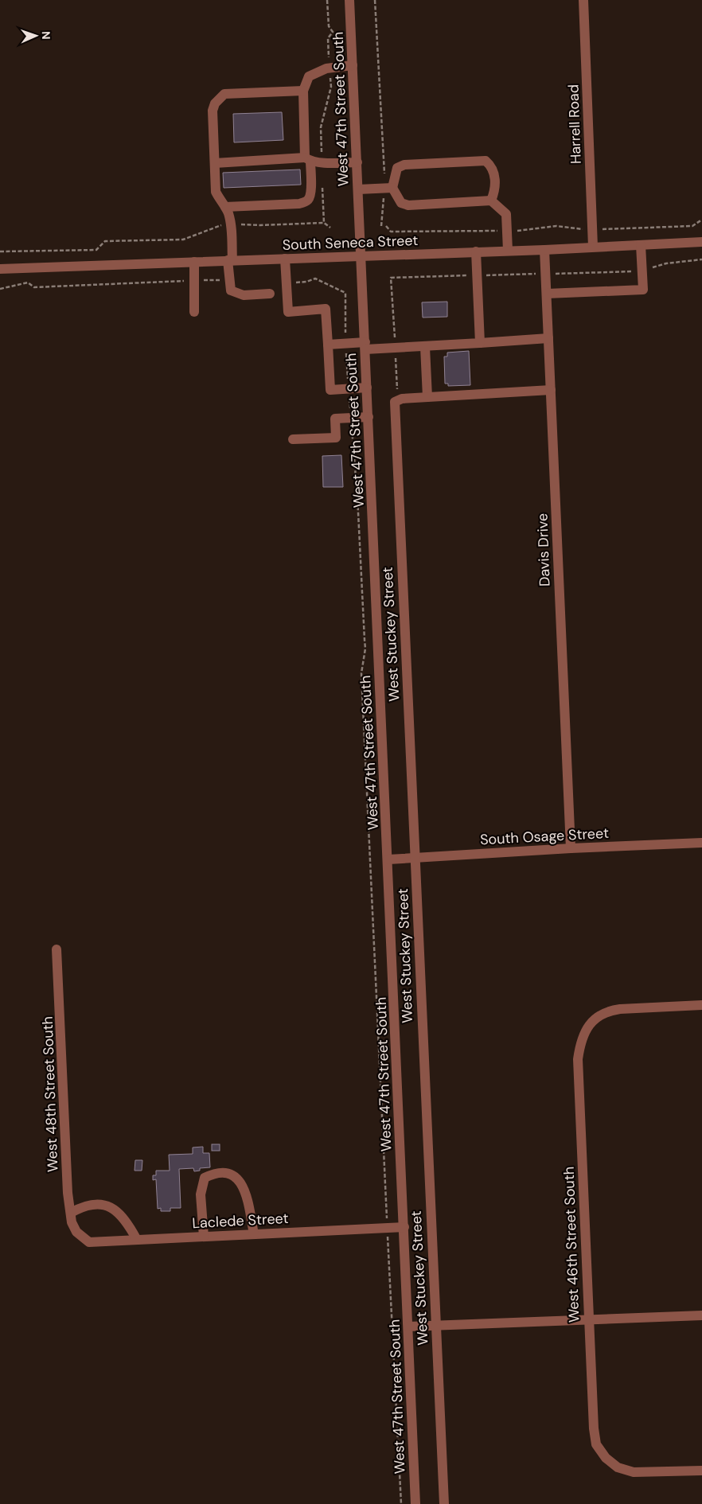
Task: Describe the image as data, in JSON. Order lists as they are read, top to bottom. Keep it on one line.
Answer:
{"streets":{"street":["West 47th Street South","Harrell Road","South Seneca Street","Davis Drive","West Stuckey Street","South Osage Street","West 48th Street South","Laclede Street","West 46th Street South"]},"crossings":[["West 47th Street South","South Seneca Street"],["West 47th Street South","South Osage Street"],["West 47th Street South","Laclede Street"],["Harrell Road","South Seneca Street"],["South Seneca Street","Davis Drive"],["Davis Drive","South Osage Street"],["West Stuckey Street","South Osage Street"],["West 48th Street South","Laclede Street"]],"north":"right"}
